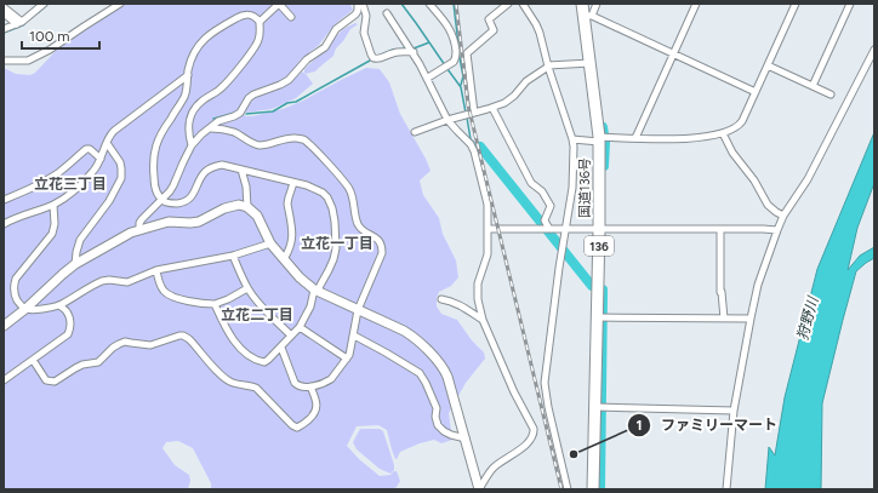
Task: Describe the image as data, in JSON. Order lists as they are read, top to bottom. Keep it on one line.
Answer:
{"streets":{"highway":["国道136号","136"]},"districts":["立花三丁目","立花一丁目","立花二丁目"],"water":["狩野川"],"places":["ファミリーマート"],"scale_bar":"100 m"}
